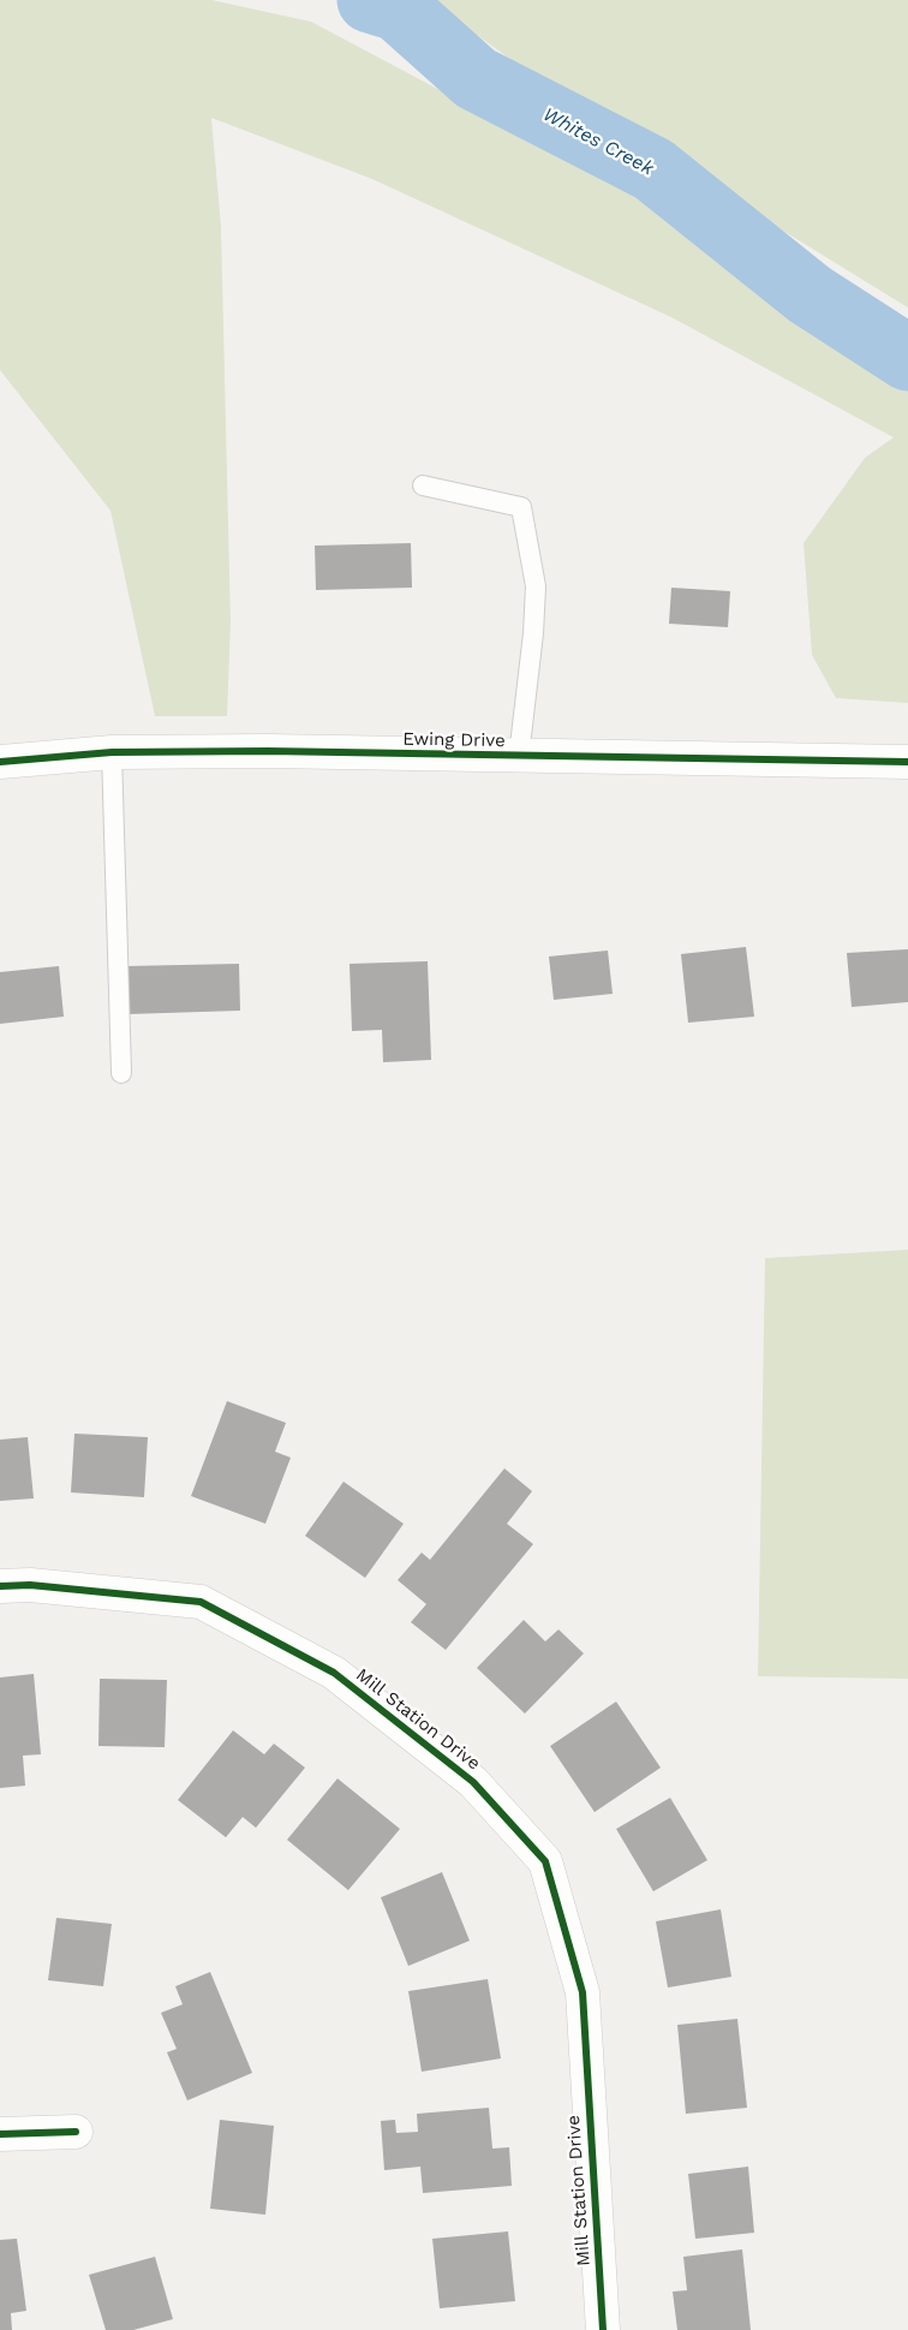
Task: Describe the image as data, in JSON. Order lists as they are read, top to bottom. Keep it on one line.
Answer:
{"streets":{"street":["Ewing Drive","Mill Station Drive"]},"water":["Whites Creek"]}
